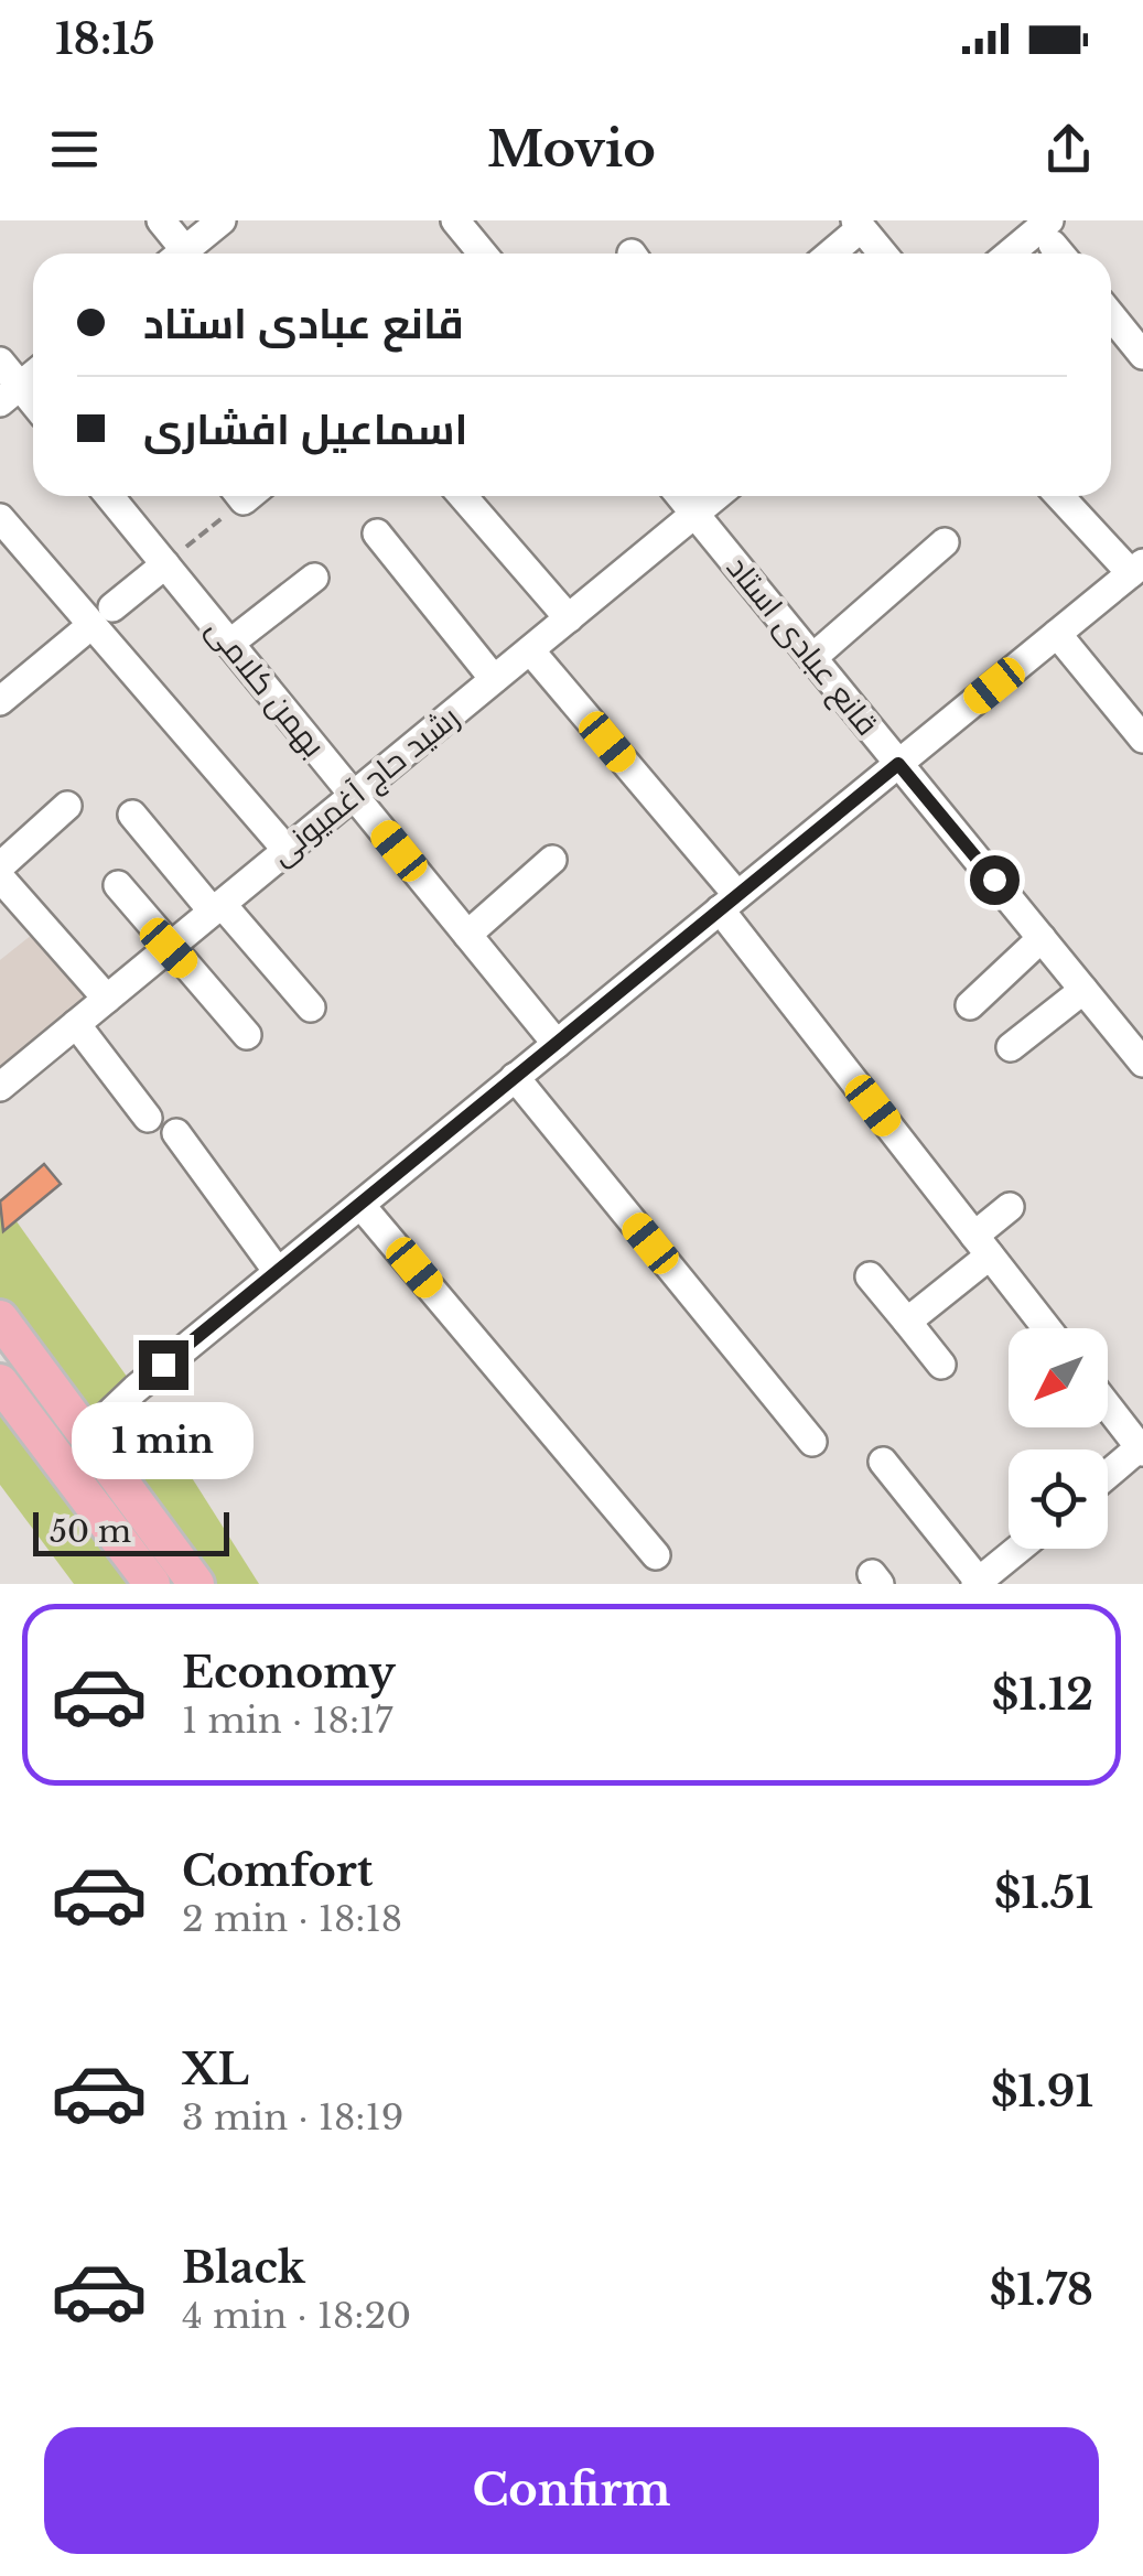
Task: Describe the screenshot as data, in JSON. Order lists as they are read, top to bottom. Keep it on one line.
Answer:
{"streets":{"street":["قانع عبادی استاد","بهمن کلامی","رشید حاج آغمیونی"]},"crossings":[["قانع عبادی استاد","رشید حاج آغمیونی"],["بهمن کلامی","رشید حاج آغمیونی"]],"scale_bar":"50 m","north":"bottom left","page":{"status":"18:15","header":"Movio","banner":["قانع عبادی استاد","اسماعیل افشاری"],"bubble":"1 min","scale":"50 m","list":[{"name":"Economy","note":"1 min · 18:17","value":"$1.12"},{"name":"Comfort","note":"2 min · 18:18","value":"$1.51"},{"name":"XL","note":"3 min · 18:19","value":"$1.91"},{"name":"Black","note":"4 min · 18:20","value":"$1.78"}],"buttons":"Confirm"}}
